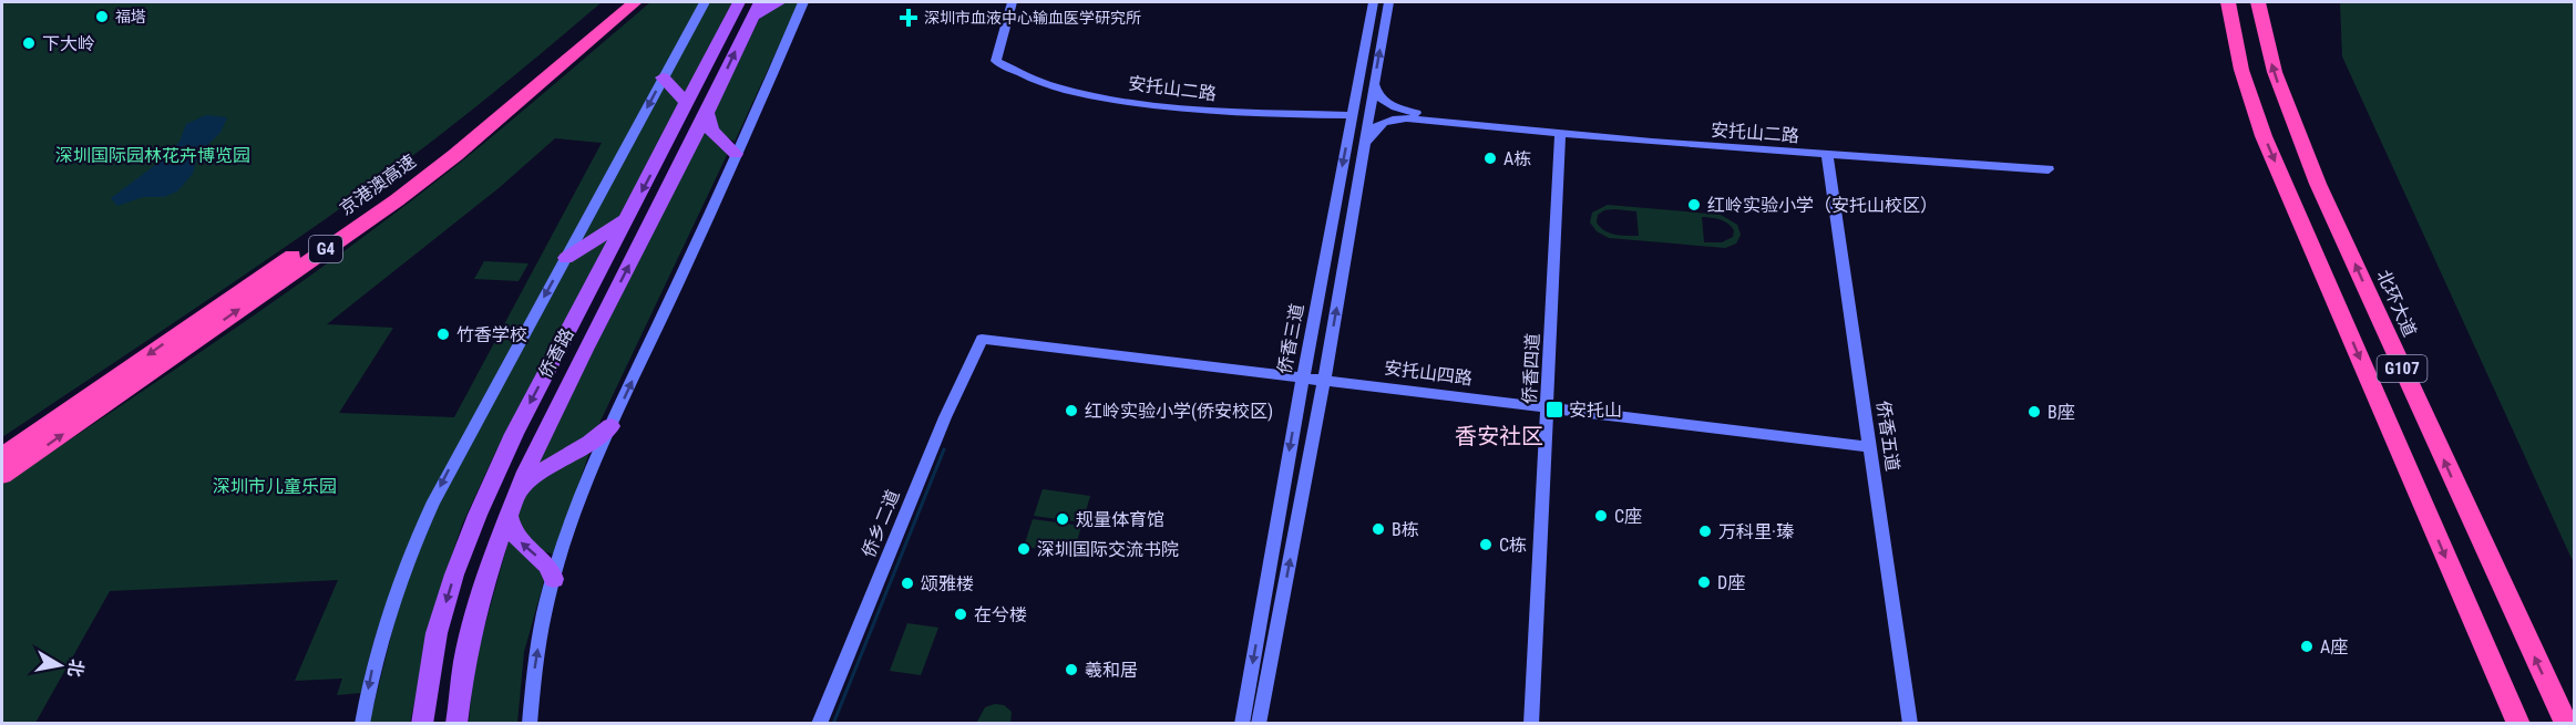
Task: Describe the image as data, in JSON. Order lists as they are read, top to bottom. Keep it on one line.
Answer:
{"streets":{"highway":["京港澳高速","G4","北环大道","G107"],"main road":["侨香路"],"street":["安托山二路","侨香三道","侨香四道","安托山四路","侨香五道","侨乡二道"]},"crossings":[["安托山二路","侨香三道"],["安托山二路","侨香四道"],["安托山二路","侨香五道"],["侨香三道","安托山四路"],["侨香四道","安托山四路"],["安托山四路","侨香五道"],["安托山四路","侨乡二道"]],"districts":["香安社区"],"parks":["深圳国际园林花卉博览园","深圳市儿童乐园"],"places":{"other":["福塔","下大岭","A栋","红岭实验小学（安托山校区）","竹香学校","红岭实验小学(侨安校区)","B座","C座","规量体育馆","B栋","万科里·瑧","C栋","深圳国际交流书院","D座","颂雅楼","在兮楼","A座","羲和居"],"health":["深圳市血液中心输血医学研究所"],"transit":["安托山"]},"north":"right"}
